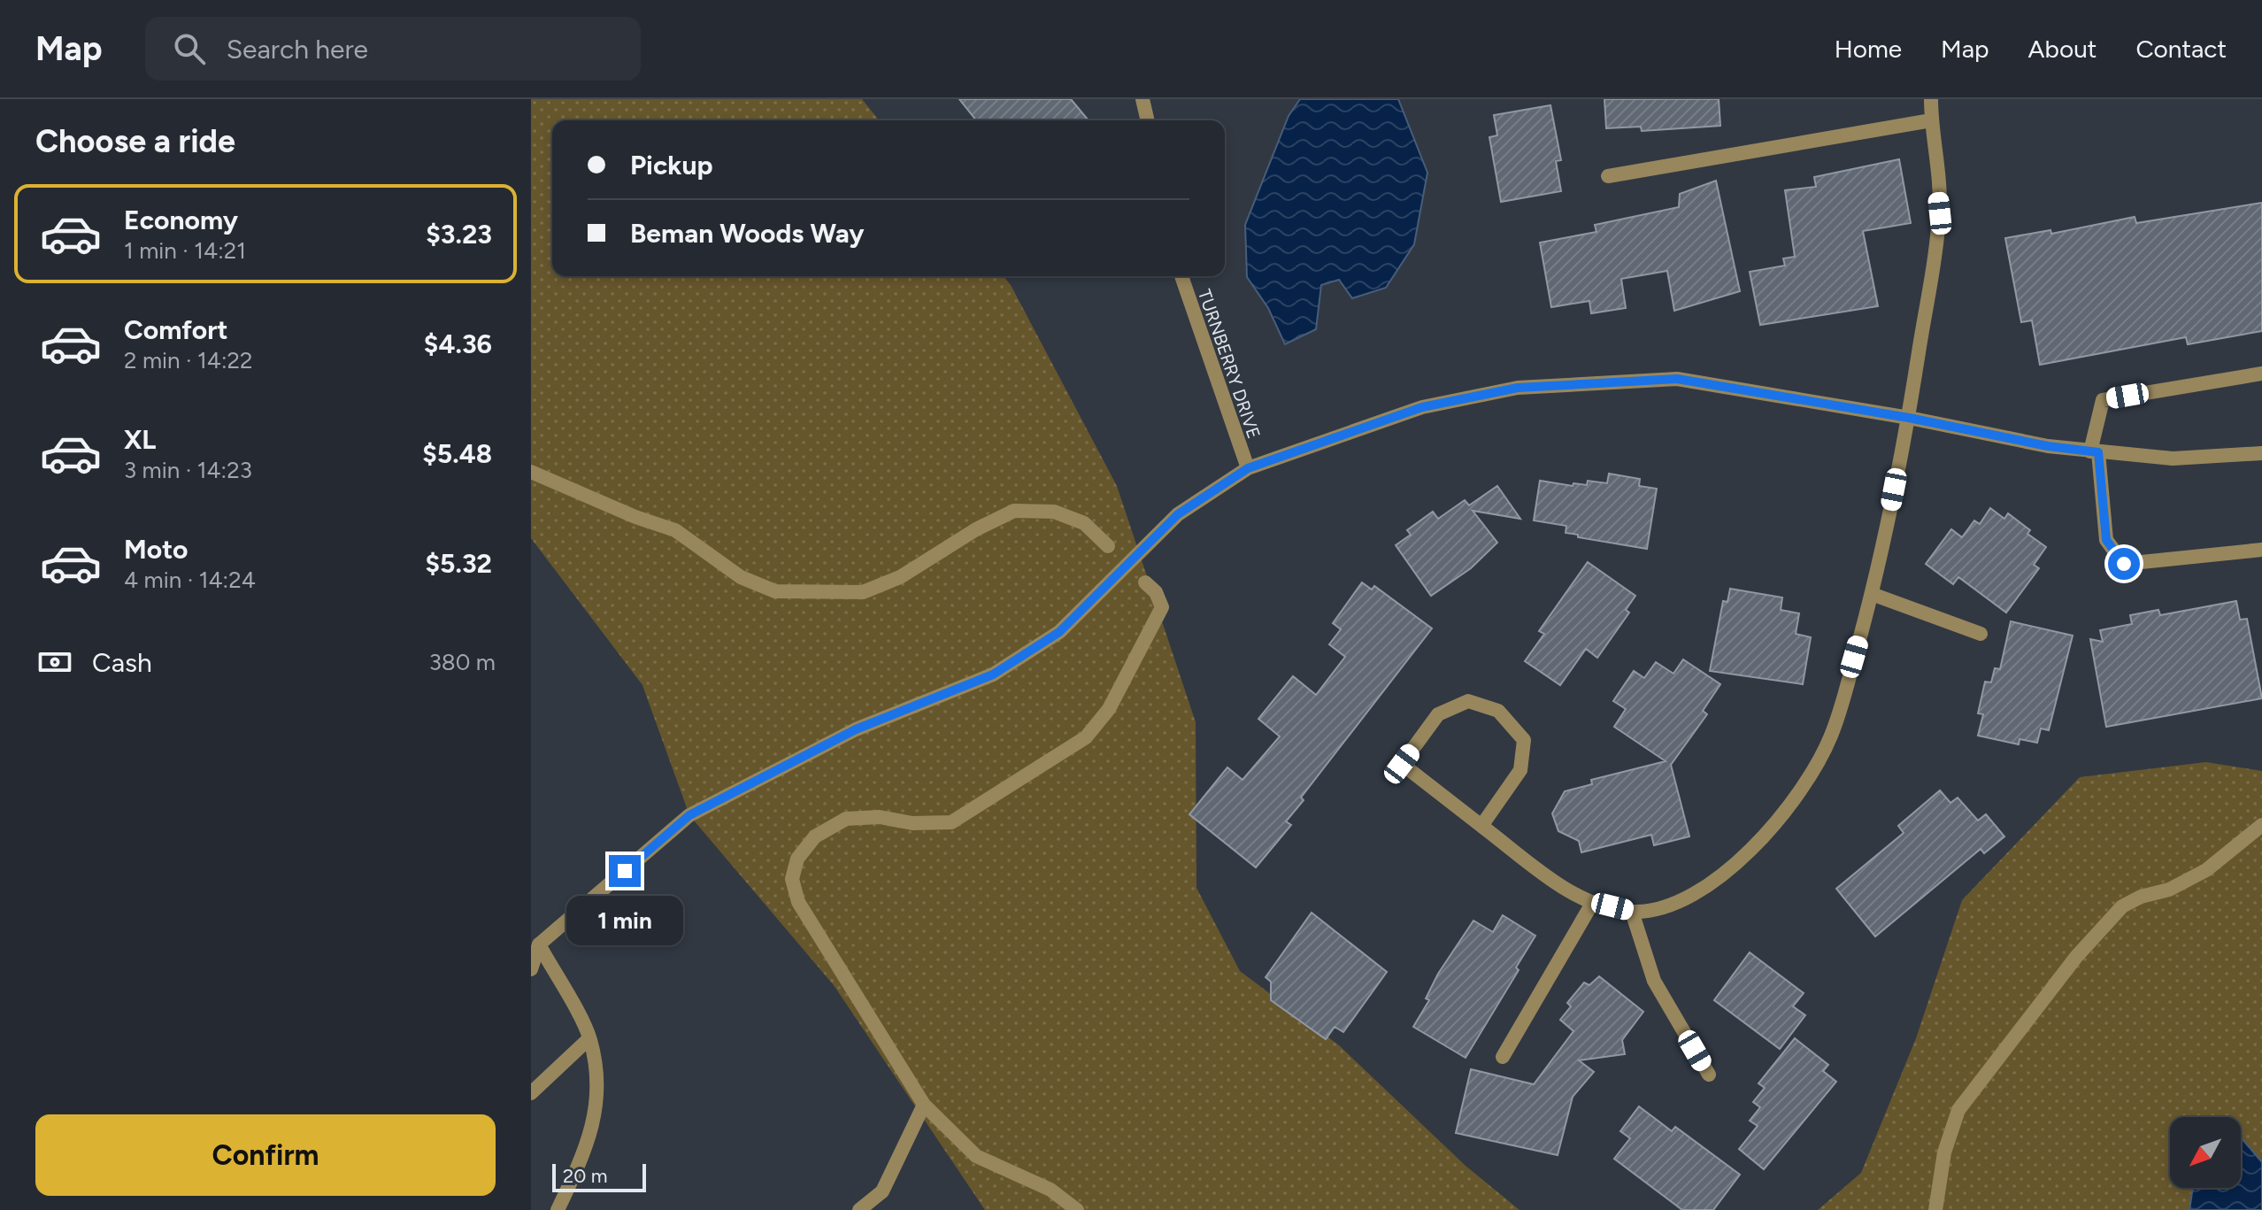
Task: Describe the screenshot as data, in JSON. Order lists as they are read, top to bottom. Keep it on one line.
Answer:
{"streets":{"street":["TURNBERRY DRIVE"]},"scale_bar":"20 m","north":"bottom left","page":{"header":"Map","search":"Search here","nav":["Home","Map","About","Contact"],"heading":"Choose a ride","banner":["Pickup","Beman Woods Way"],"list":[{"name":"Economy","note":"1 min · 14:21","value":"$3.23"},{"name":"Comfort","note":"2 min · 14:22","value":"$4.36"},{"name":"XL","note":"3 min · 14:23","value":"$5.48"},{"name":"Moto","note":"4 min · 14:24","value":"$5.32"}],"pay":["Cash","380 m"],"bubble":"1 min","buttons":"Confirm","scale":"20 m"}}
